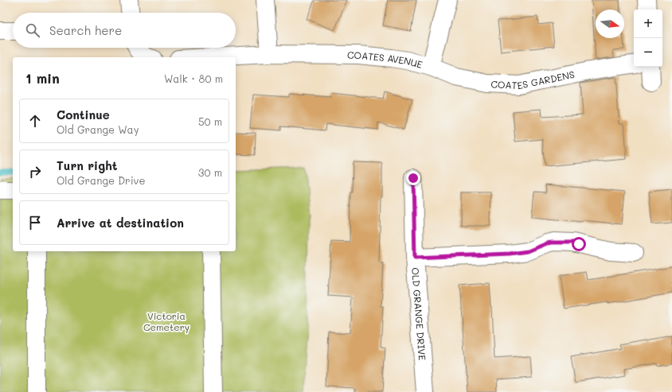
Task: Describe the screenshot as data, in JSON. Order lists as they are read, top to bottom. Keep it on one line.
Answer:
{"streets":{"street":["COATES AVENUE","COATES GARDENS","OLD GRANGE DRIVE"]},"crossings":[["COATES AVENUE","COATES GARDENS"]],"parks":["Victoria Cemetery"],"north":"right","page":{"map_buttons":["+","−"],"search":"Search here","heading":["1 min","Walk · 80 m"],"list":[["Continue","Old Grange Way","50 m"],["Turn right","Old Grange Drive","30 m"],"Arrive at destination"]}}
